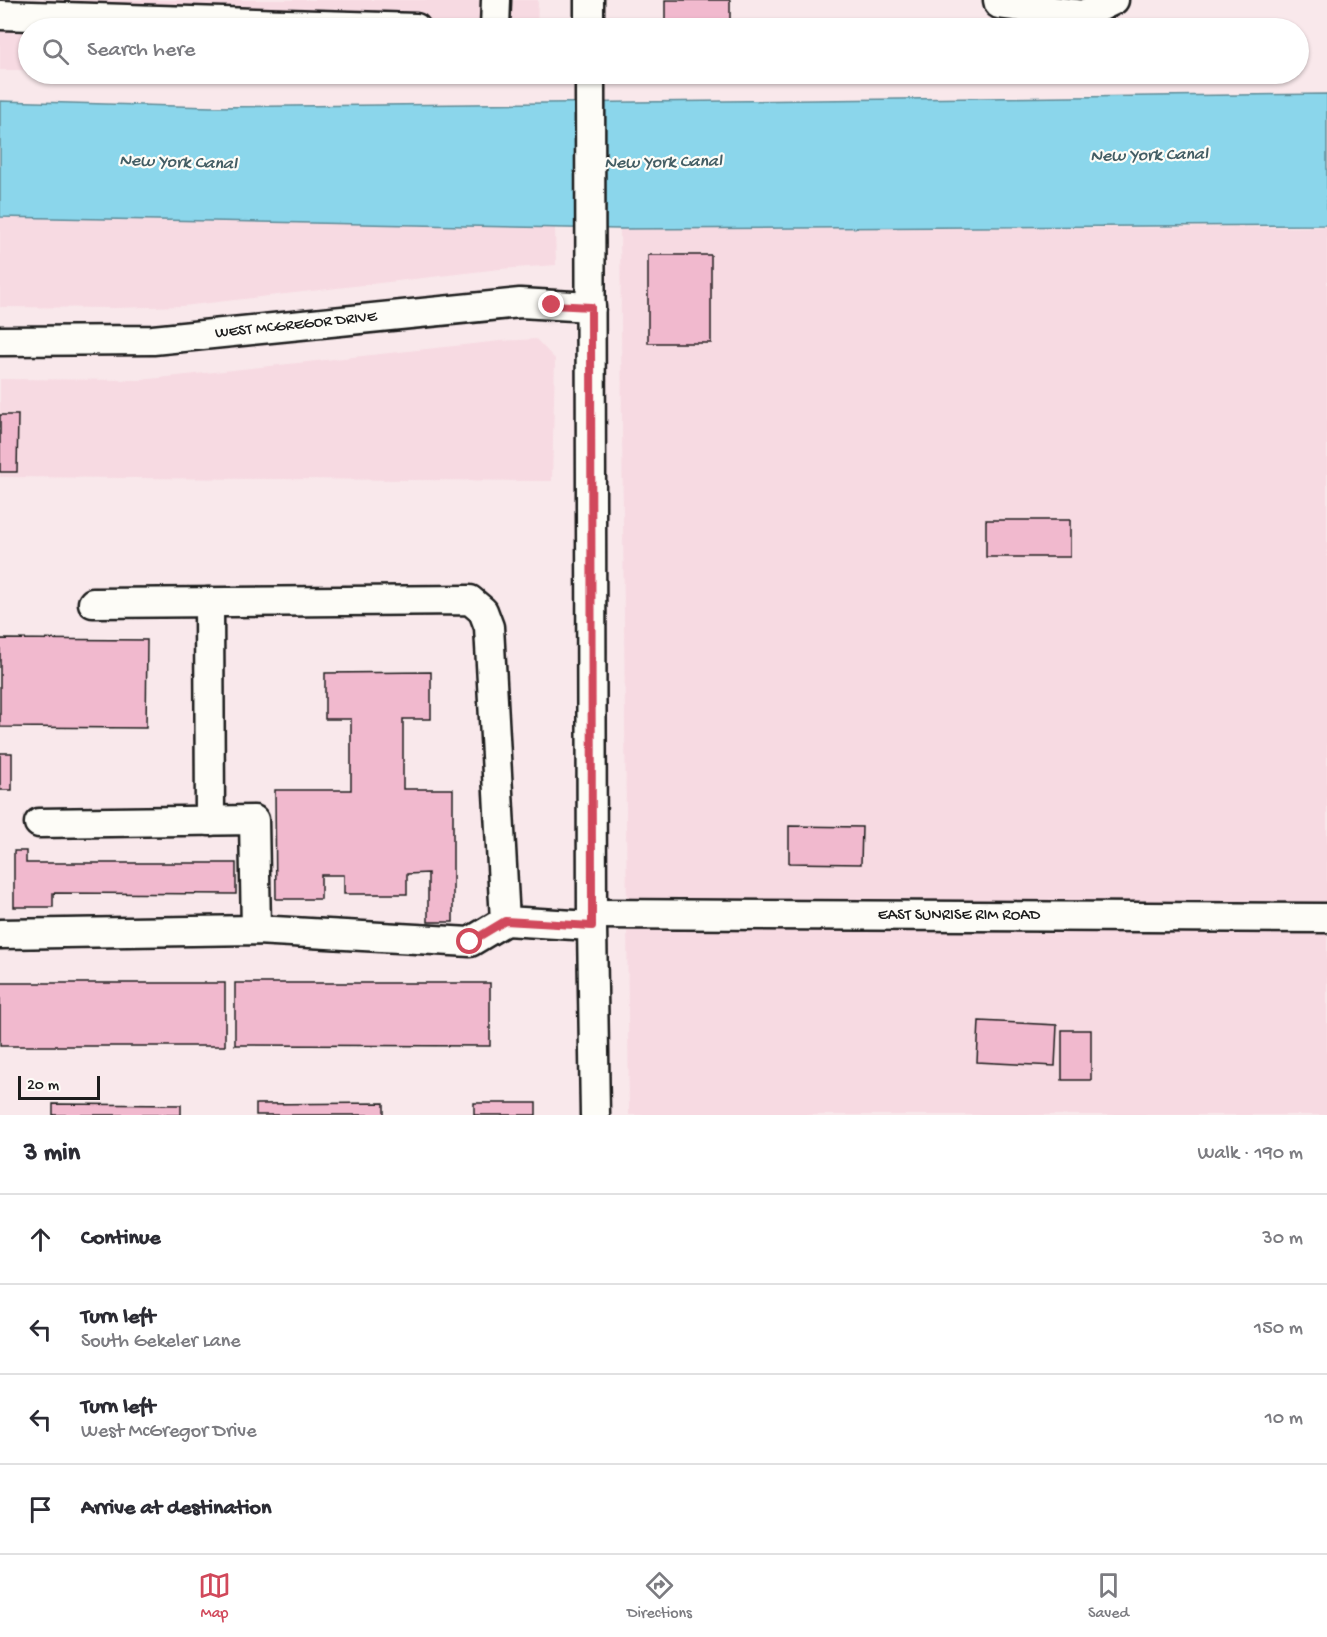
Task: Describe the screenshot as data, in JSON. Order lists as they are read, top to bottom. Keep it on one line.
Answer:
{"streets":{"street":["WEST MCGREGOR DRIVE","EAST SUNRISE RIM ROAD"]},"water":["New York Canal"],"scale_bar":"20 m","page":{"search":"Search here","scale":"20 m","heading":["3 min","Walk · 190 m"],"list":[["Continue","30 m"],["Turn left","South Gekeler Lane","150 m"],["Turn left","West McGregor Drive","10 m"],"Arrive at destination"],"nav":["Map","Directions","Saved"]}}
